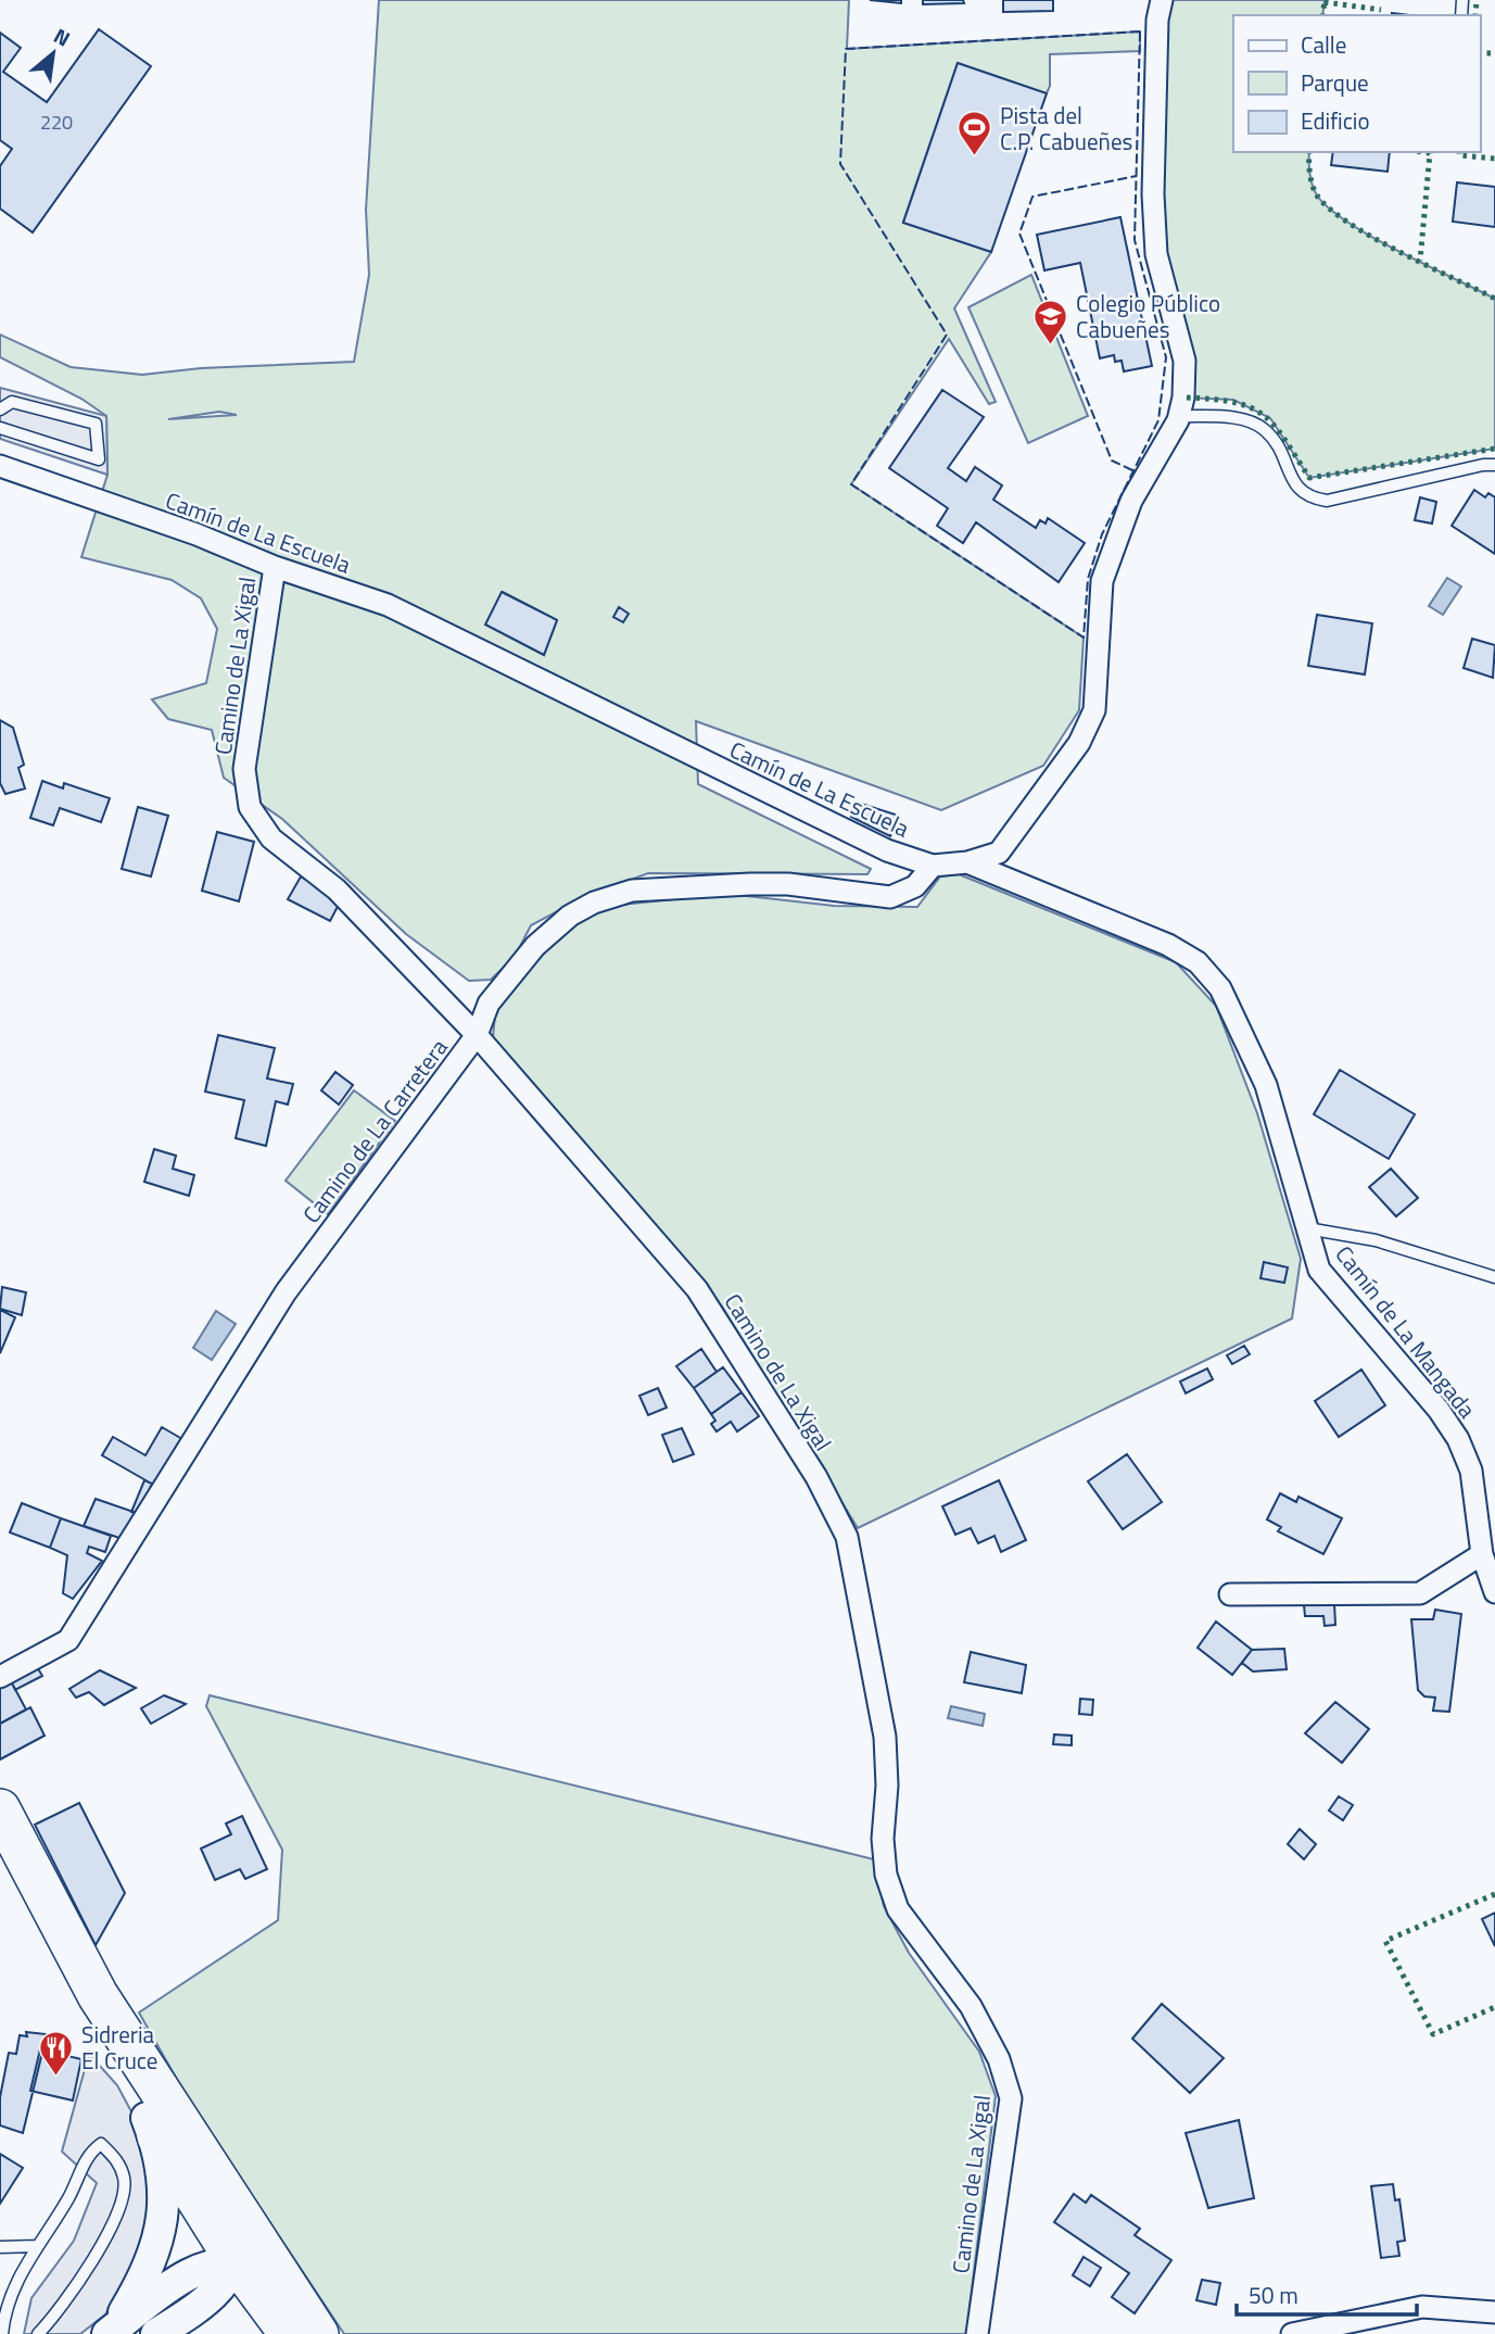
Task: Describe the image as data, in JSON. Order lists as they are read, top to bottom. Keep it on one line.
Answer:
{"streets":{"street":["Camín de La Escuela","Camino de La Xigal","Camino de La Carretera","Camín de La Mangada"]},"crossings":[["Camín de La Escuela","Camino de La Xigal"],["Camín de La Escuela","Camino de La Carretera"],["Camín de La Escuela","Camín de La Mangada"],["Camino de La Xigal","Camino de La Carretera"]],"places":{"sports":["Pista del C.P. Cabueñes"],"school or university":["Colegio Público Cabueñes"],"restaurant":["Sidreria El Cruce"]},"house_numbers":["220"],"legend":["Calle","Parque","Edificio"],"scale_bar":"50 m","north":"top right"}
